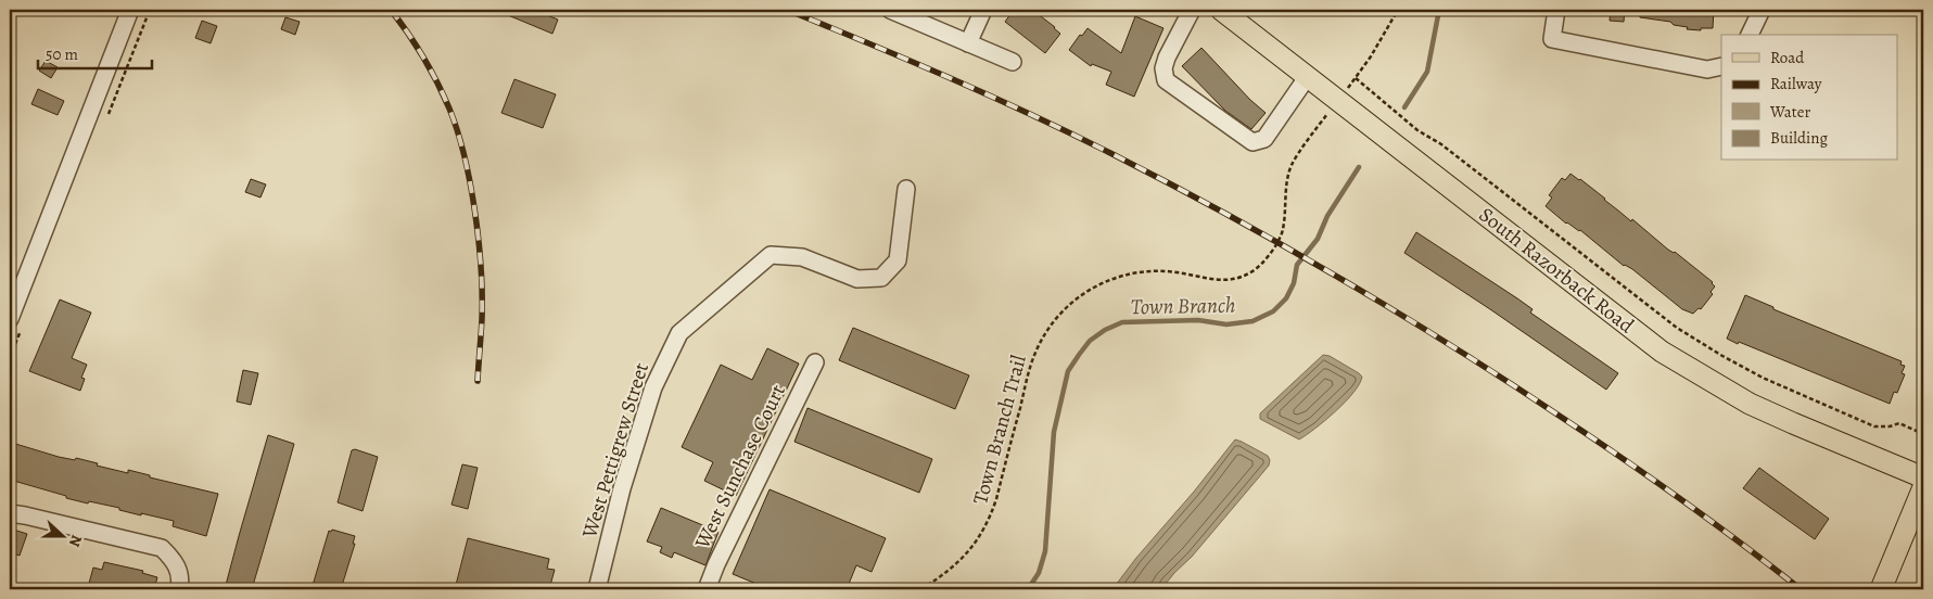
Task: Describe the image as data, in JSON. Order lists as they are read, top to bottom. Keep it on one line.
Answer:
{"streets":{"main road":["South Razorback Road"],"street":["West Pettigrew Street","West Sunchase Court"],"path":["Town Branch Trail"]},"crossings":[["South Razorback Road","Town Branch Trail"]],"water":["Town Branch"],"legend":["Road","Railway","Water","Building"],"scale_bar":"50 m","north":"right"}
